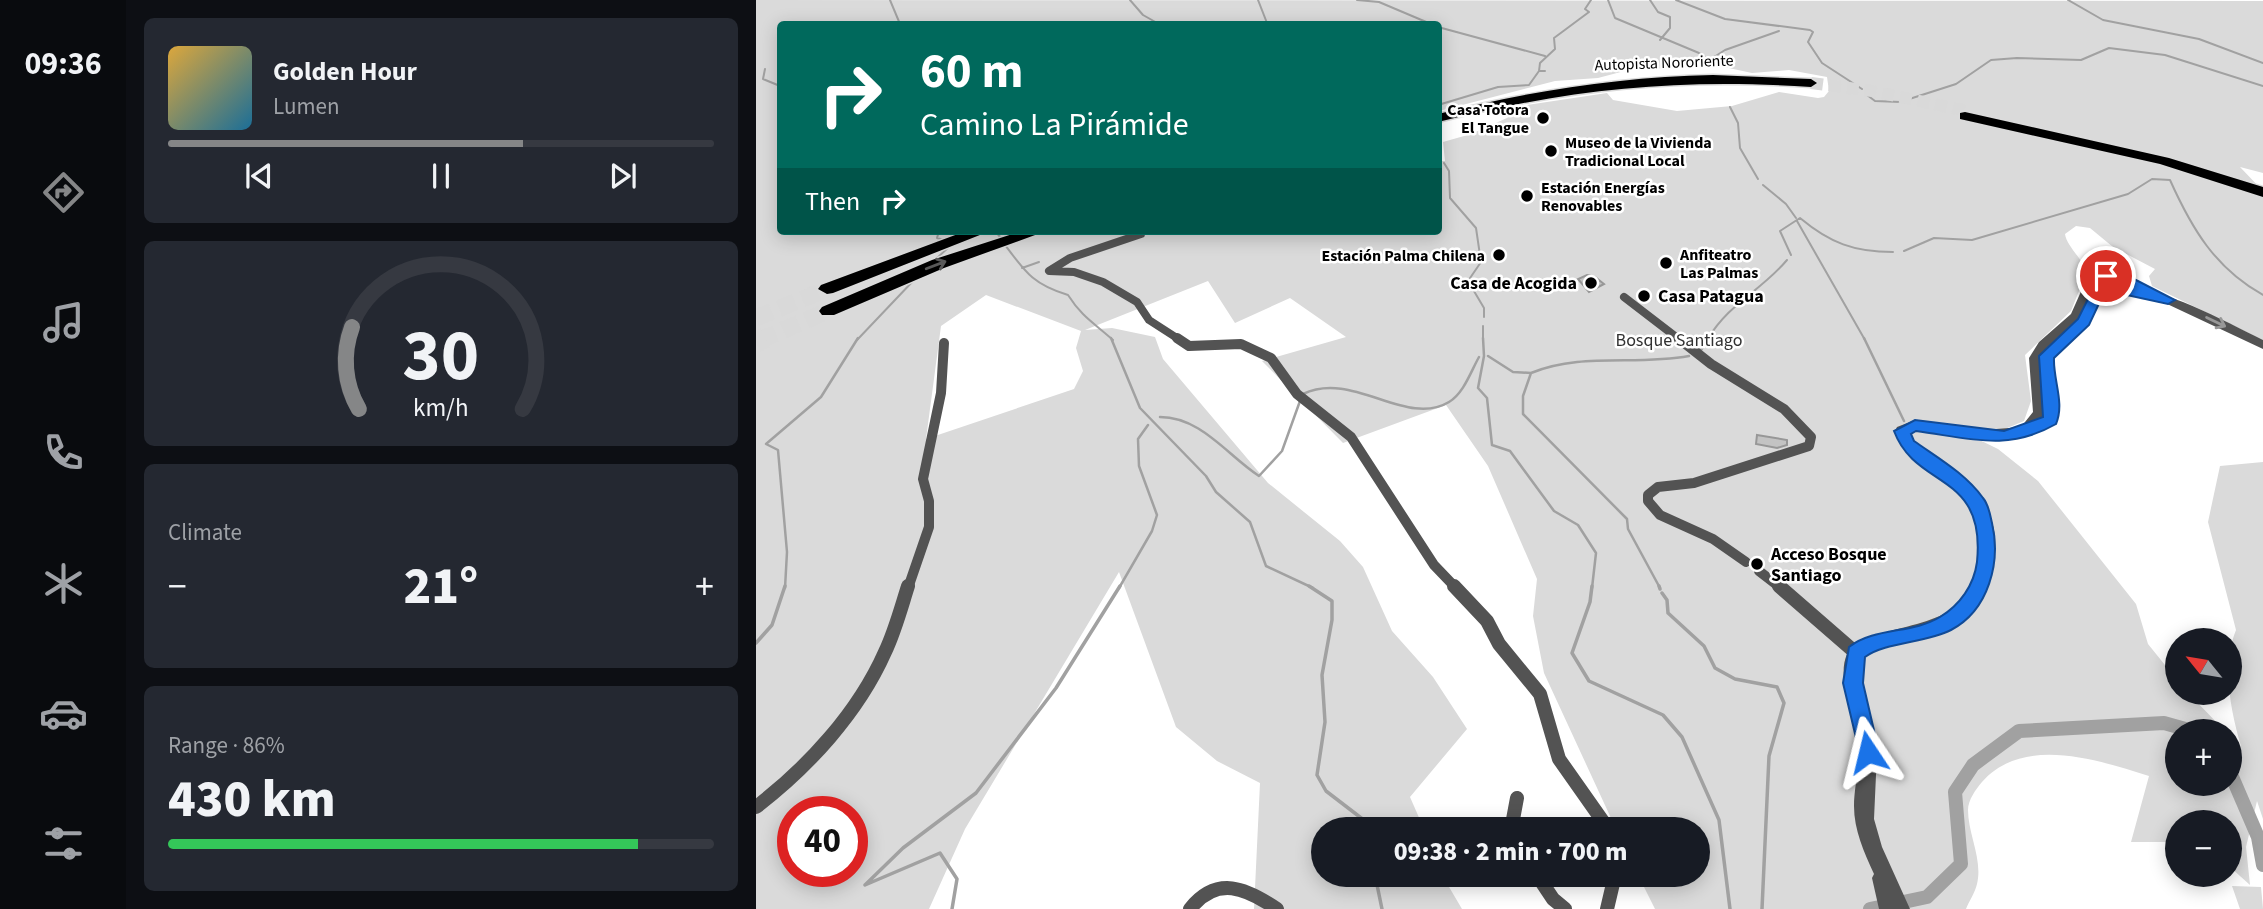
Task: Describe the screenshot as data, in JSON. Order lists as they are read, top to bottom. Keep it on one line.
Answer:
{"streets":{"highway":["Autopista Nororiente"]},"parks":["Bosque Santiago"],"places":["Casa Totora El Tangue","Museo de la Vivienda Tradicional Local","Estación Energías Renovables","Estación Palma Chilena","Anfiteatro Las Palmas","Casa de Acogida","Casa Patagua","Acceso Bosque Santiago"],"north":"top left","page":{"tabs":"09:36","turn":["60 m","Camino La Pirámide"],"song":["Golden Hour","Lumen"],"then":"Then","tile":["Climate",["Range · 86%","430 km"]],"heat":["−","21°","+"],"map_buttons":["+","−"],"limit":"40","trip":"09:38 · 2 min · 700 m","gauge":["30","km/h"]}}
